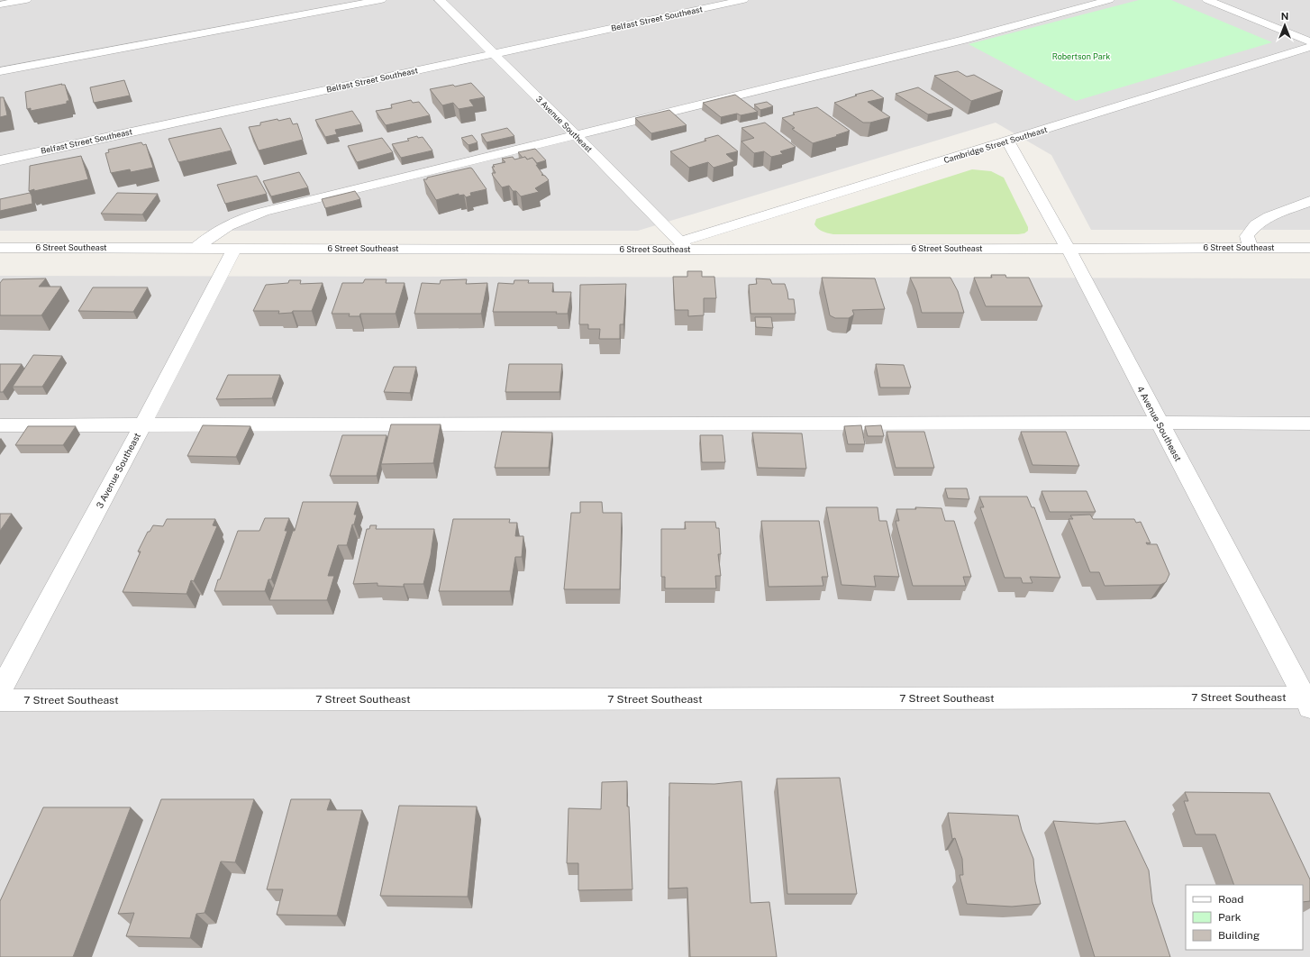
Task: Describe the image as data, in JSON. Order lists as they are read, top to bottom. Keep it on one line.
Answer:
{"streets":{"street":["Belfast Street Southeast","3 Avenue Southeast","Cambridge Street Southeast","6 Street Southeast","4 Avenue Southeast","7 Street Southeast"]},"crossings":[["Belfast Street Southeast","3 Avenue Southeast"],["3 Avenue Southeast","Cambridge Street Southeast"],["3 Avenue Southeast","6 Street Southeast"],["Cambridge Street Southeast","6 Street Southeast"],["Cambridge Street Southeast","4 Avenue Southeast"],["6 Street Southeast","4 Avenue Southeast"],["4 Avenue Southeast","7 Street Southeast"]],"parks":["Robertson Park"],"legend":["Road","Park","Building"],"north":"top"}
